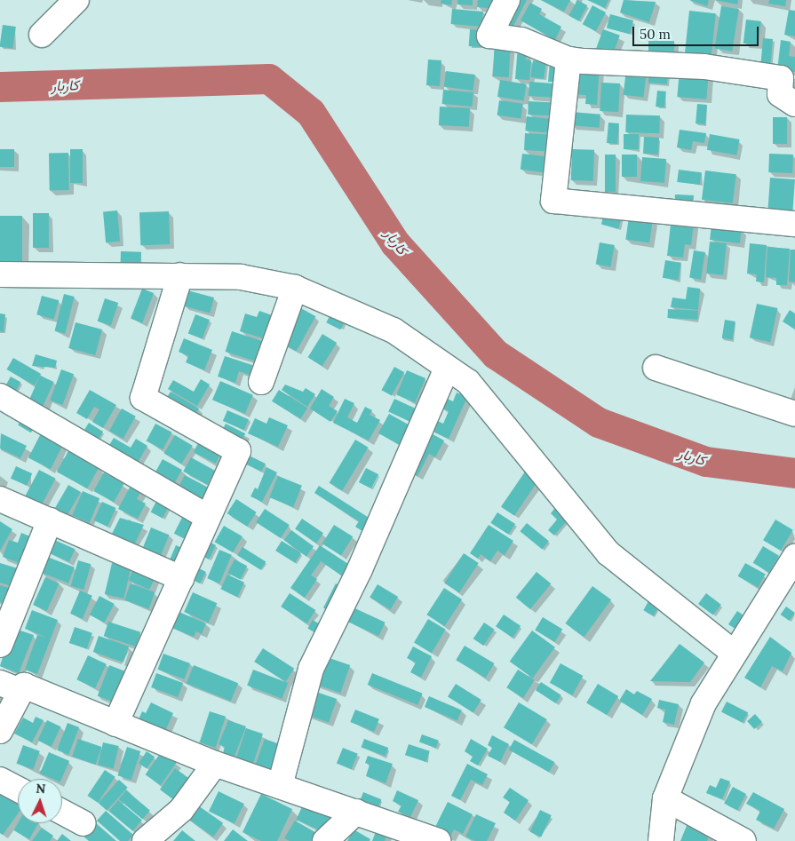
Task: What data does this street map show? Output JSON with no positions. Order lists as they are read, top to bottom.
{
  "water": ["کاربار"],
  "scale_bar": "50 m",
  "north": "top"
}
